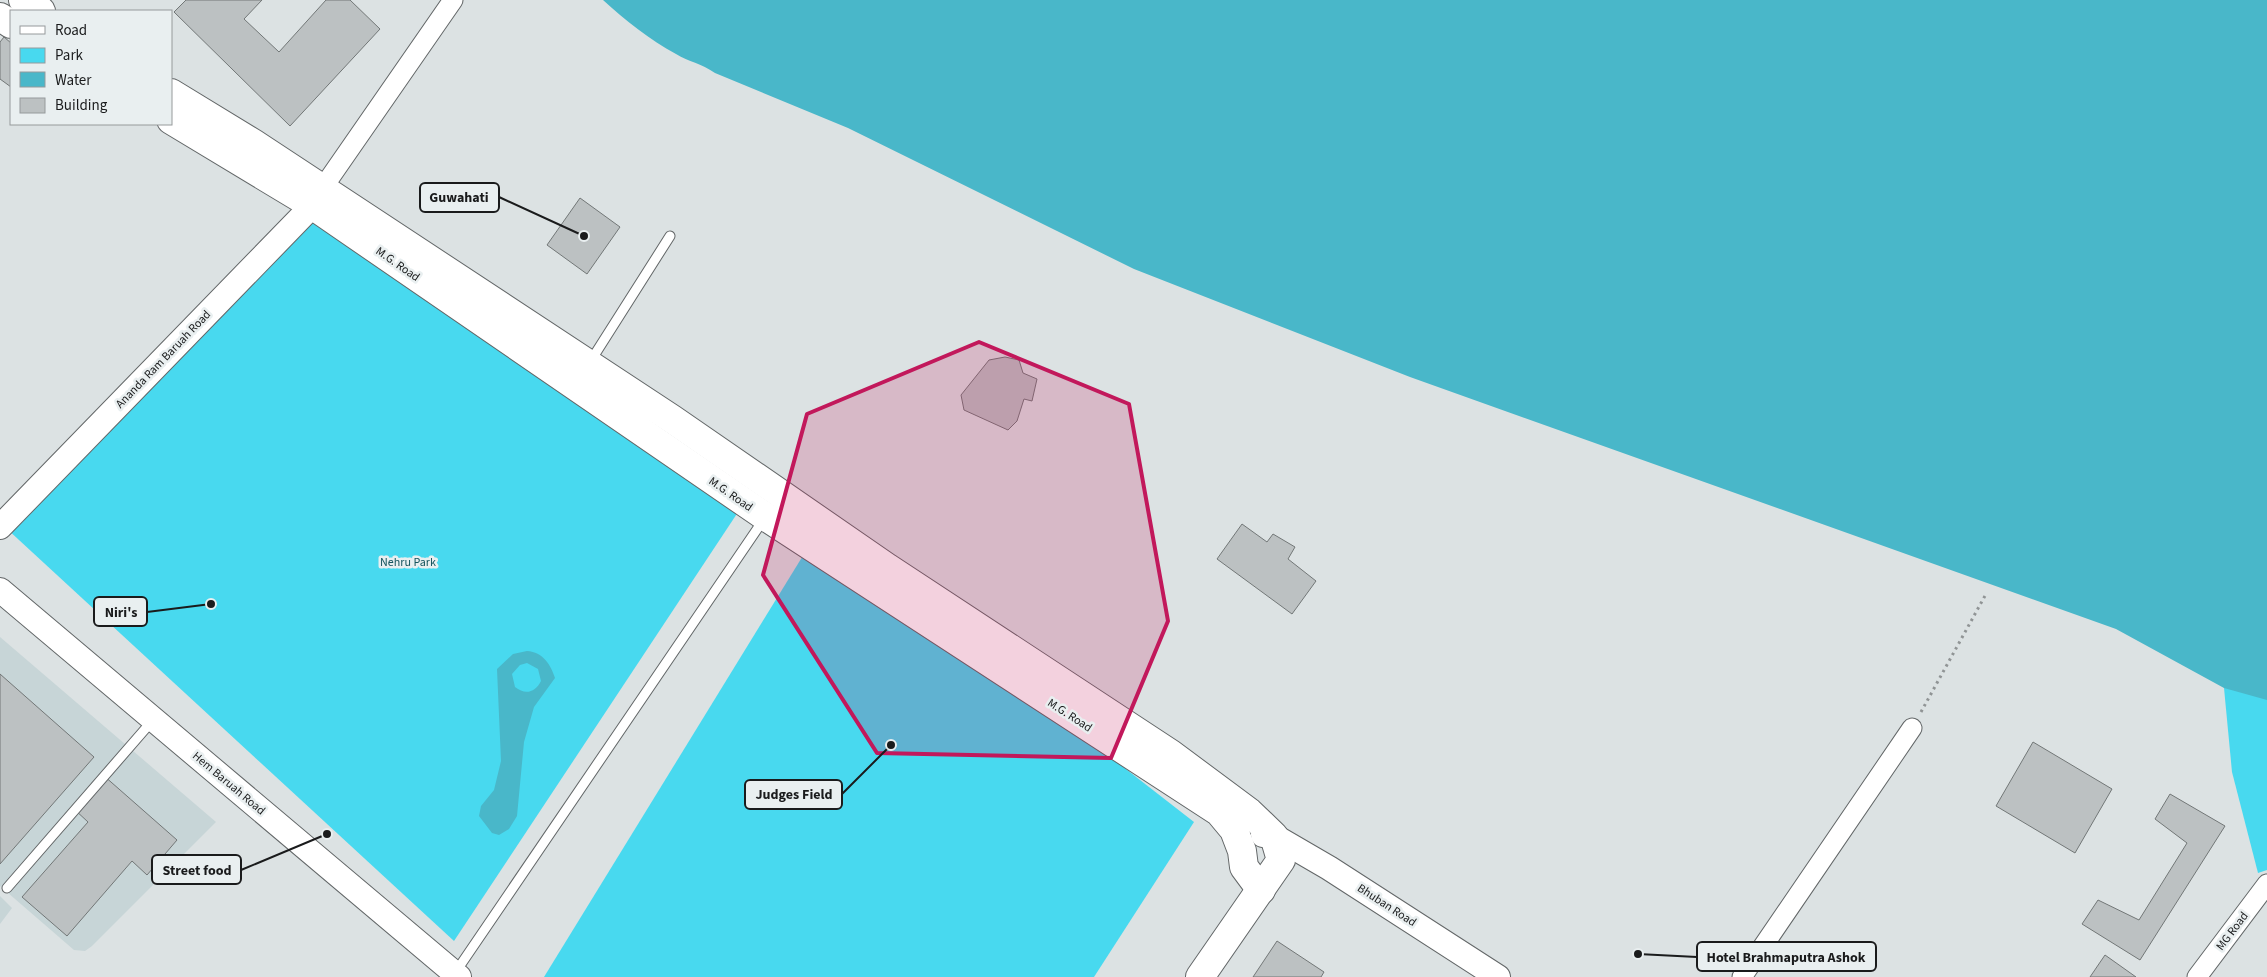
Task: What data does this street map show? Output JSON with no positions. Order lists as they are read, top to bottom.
{
  "streets": {
    "main road": ["M.G. Road"],
    "street": [
      "Ananda Ram Baruah Road",
      "Hem Baruah Road",
      "Bhuban Road",
      "MG Road"
    ]
  },
  "crossings": [
    ["M.G. Road", "Ananda Ram Baruah Road"]
  ],
  "parks": ["Nehru Park"],
  "places": [
    "Guwahati",
    "Niri's",
    "Judges Field",
    "Street food",
    "Hotel Brahmaputra Ashok"
  ],
  "legend": [
    "Road",
    "Park",
    "Water",
    "Building"
  ]
}
